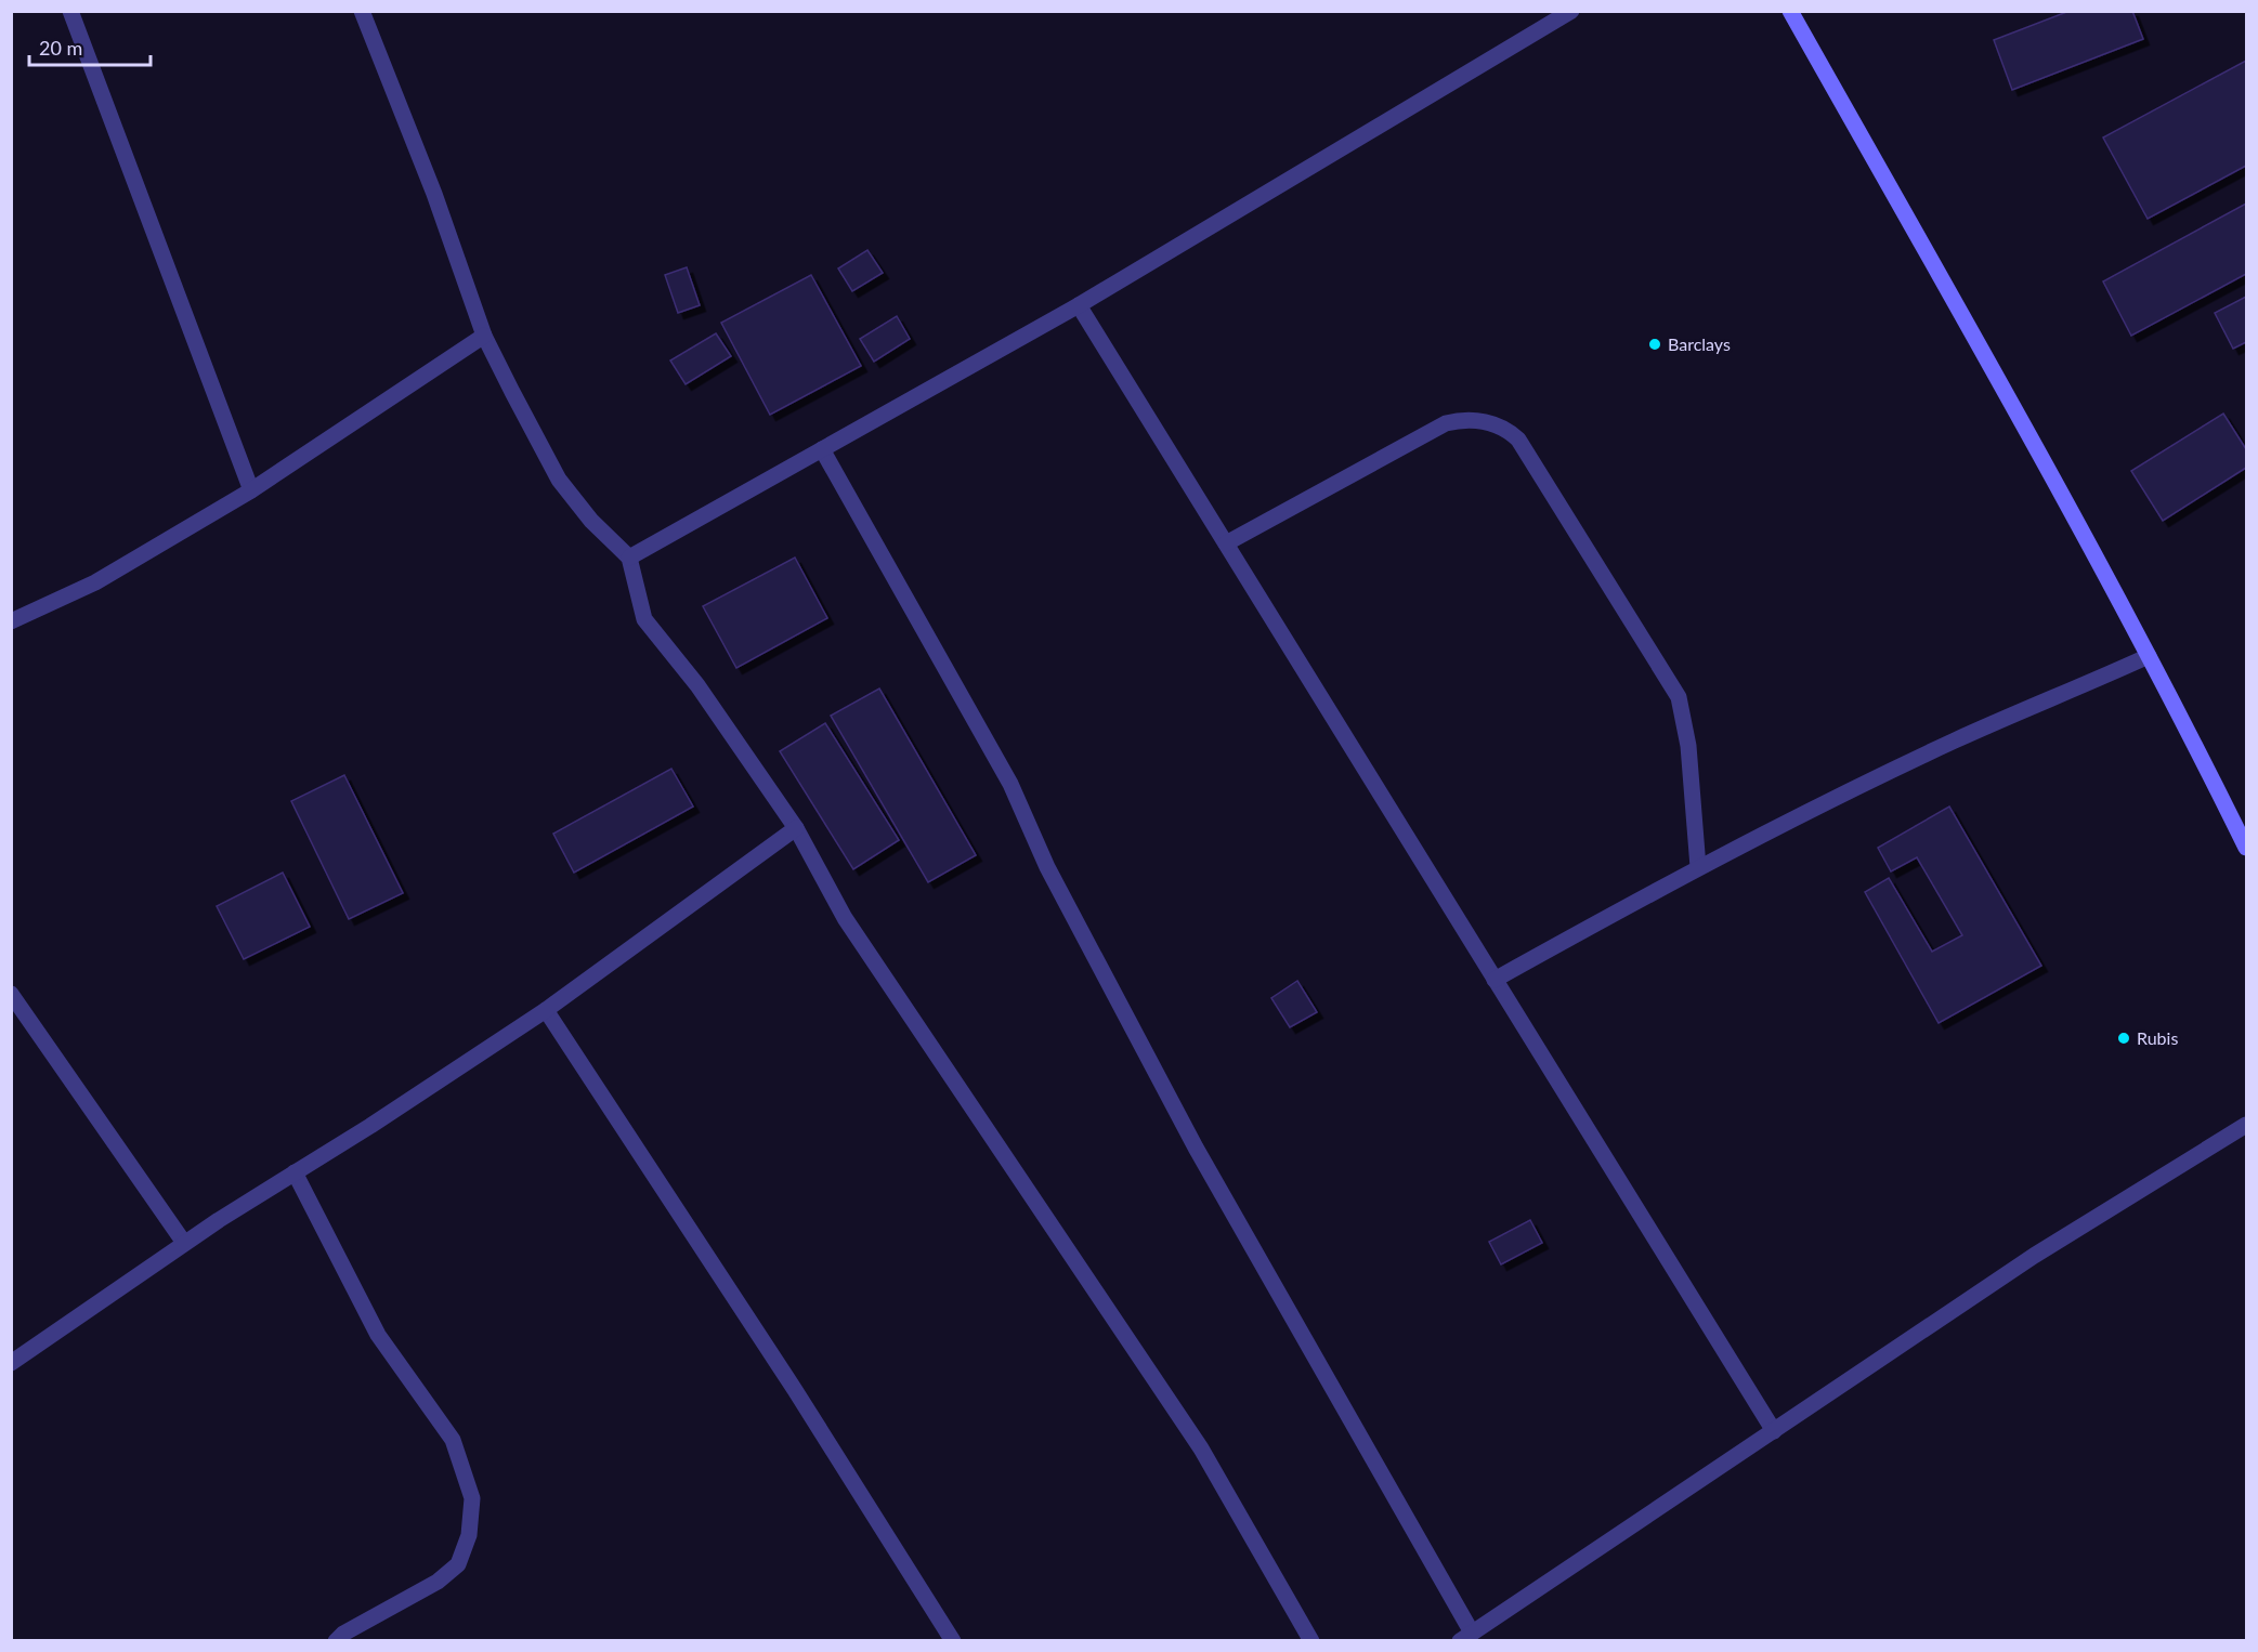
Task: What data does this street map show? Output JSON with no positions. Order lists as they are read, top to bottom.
{
  "places": ["Barclays", "Rubis"],
  "scale_bar": "20 m"
}
